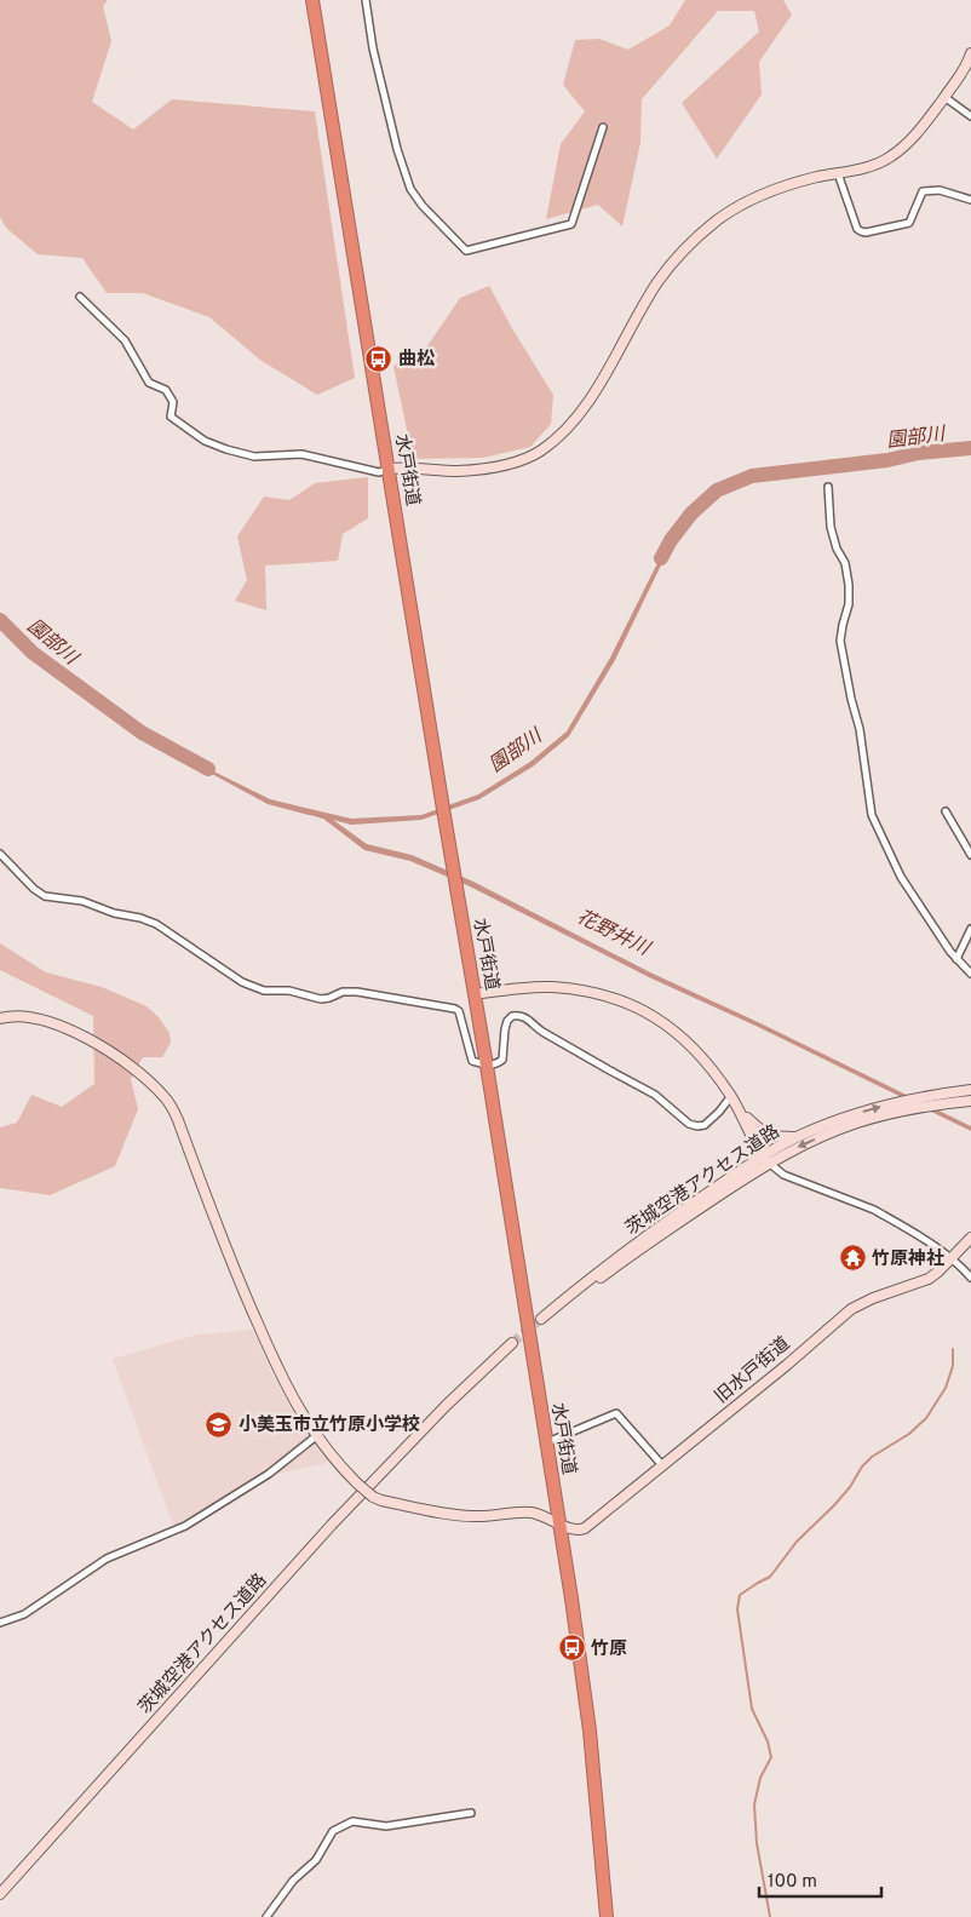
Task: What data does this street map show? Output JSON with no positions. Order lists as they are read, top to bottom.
{
  "streets": {
    "highway": ["水戸街道"],
    "street": ["茨城空港アクセス道路", "旧水戸街道"]
  },
  "crossings": [
    ["水戸街道", "旧水戸街道"]
  ],
  "water": ["園部川", "花野井川"],
  "places": {
    "bus stop": ["曲松", "竹原"],
    "temple": ["竹原神社"],
    "school or university": ["小美玉市立竹原小学校"]
  },
  "scale_bar": "100 m"
}
